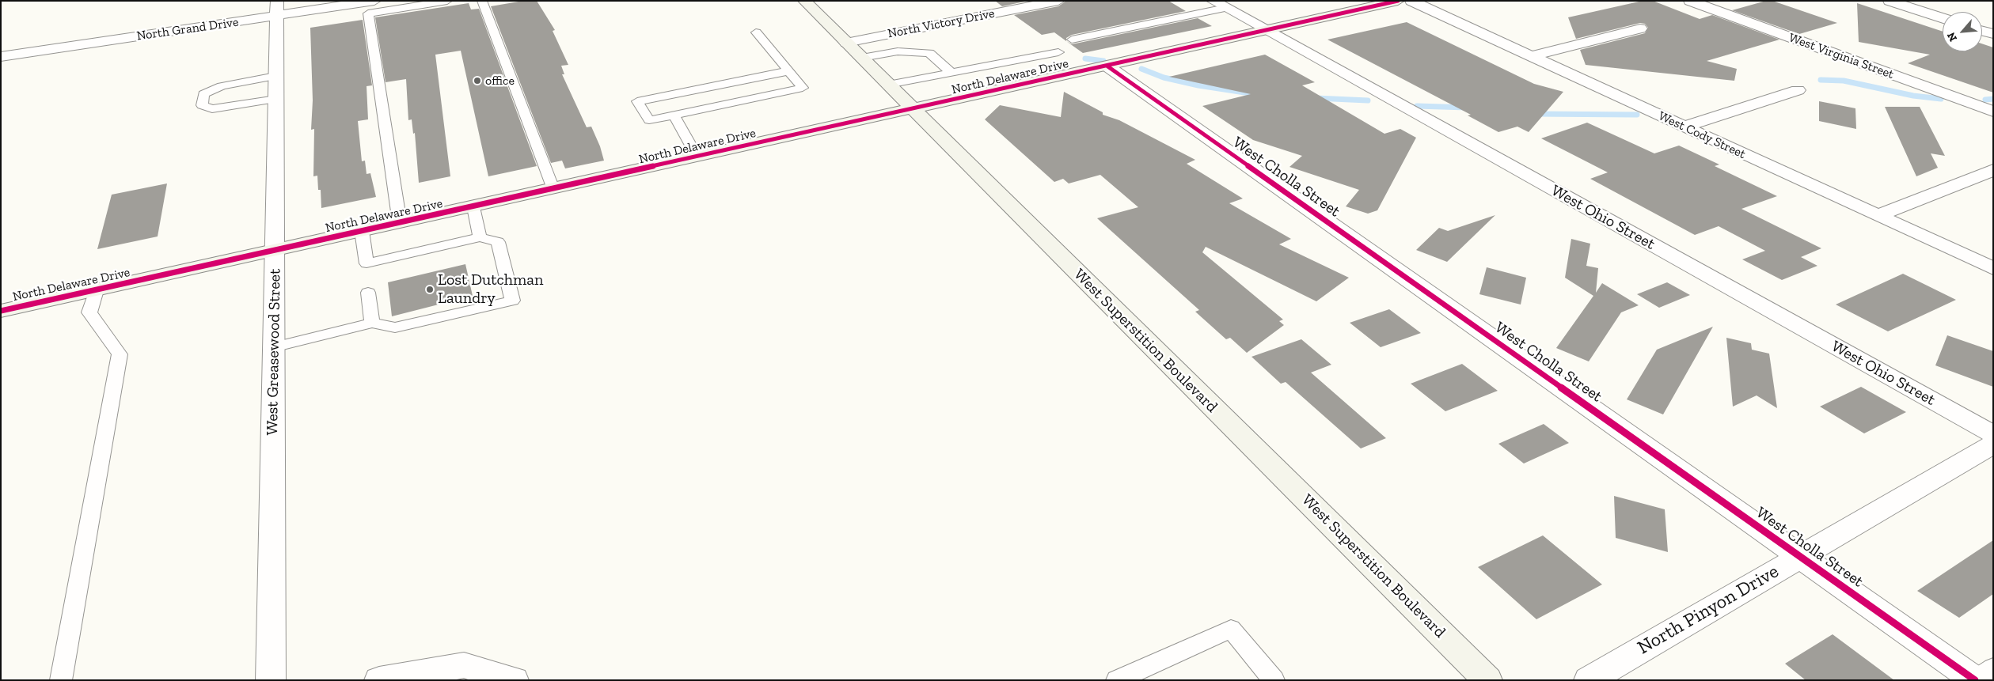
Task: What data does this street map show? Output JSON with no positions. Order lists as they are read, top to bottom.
{
  "streets": {
    "street": [
      "North Victory Drive",
      "North Grand Drive",
      "West Virginia Street",
      "North Delaware Drive",
      "West Cody Street",
      "West Cholla Street",
      "West Ohio Street",
      "West Superstition Boulevard",
      "West Greasewood Street",
      "North Pinyon Drive"
    ]
  },
  "crossings": [
    ["North Victory Drive", "West Superstition Boulevard"],
    ["North Grand Drive", "West Greasewood Street"],
    ["North Delaware Drive", "West Cholla Street"],
    ["North Delaware Drive", "West Ohio Street"],
    ["North Delaware Drive", "West Superstition Boulevard"],
    ["North Delaware Drive", "West Greasewood Street"],
    ["West Cholla Street", "North Pinyon Drive"]
  ],
  "places": ["office", "Lost Dutchman Laundry"],
  "north": "bottom left"
}
